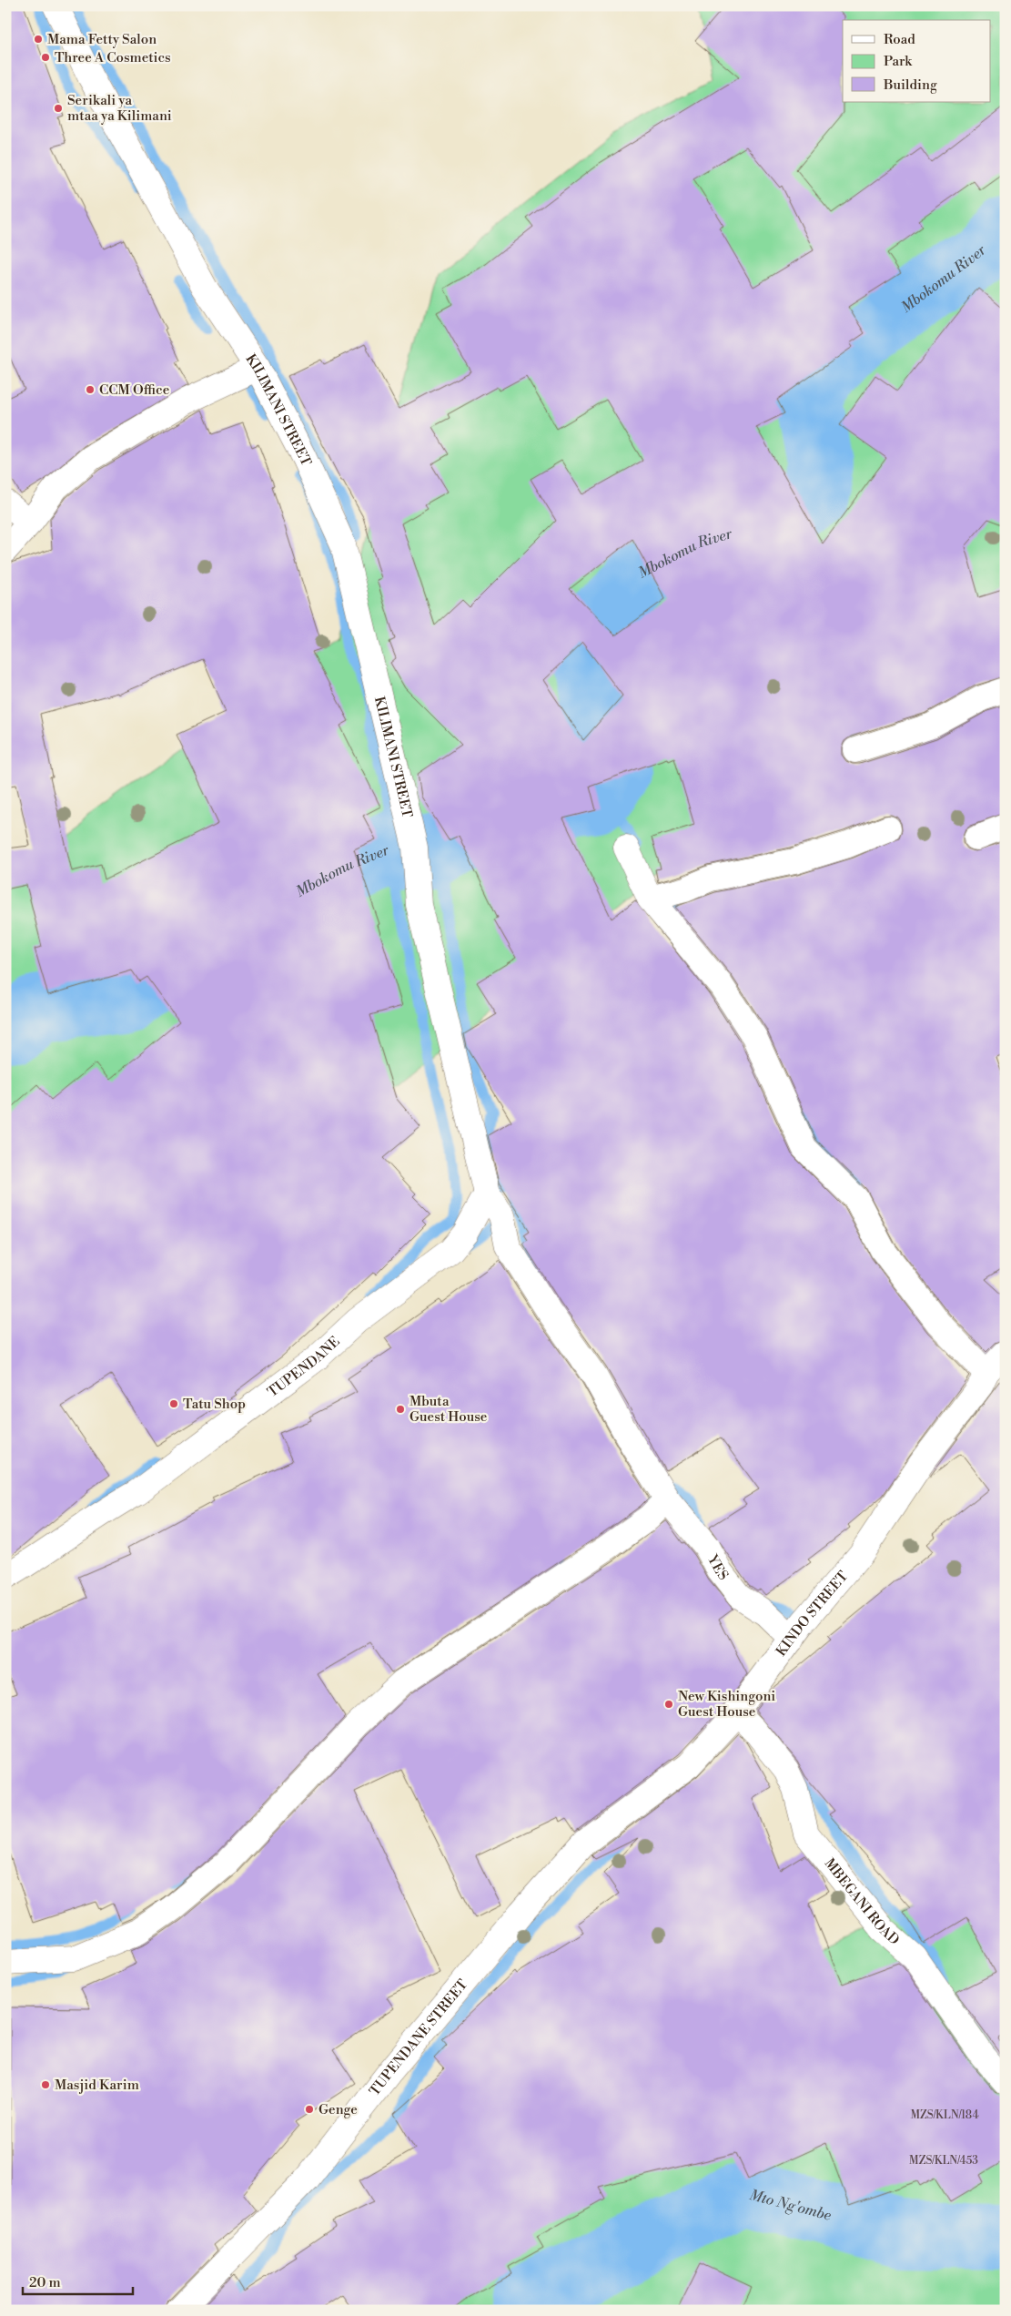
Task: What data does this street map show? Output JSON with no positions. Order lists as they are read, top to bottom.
{
  "streets": {
    "street": [
      "KILIMANI STREET",
      "TUPENDANE",
      "YES",
      "KINDO STREET",
      "MBEGANI ROAD",
      "TUPENDANE STREET"
    ]
  },
  "crossings": [
    ["KILIMANI STREET", "TUPENDANE"],
    ["KILIMANI STREET", "YES"],
    ["TUPENDANE", "YES"],
    ["YES", "KINDO STREET"],
    ["KINDO STREET", "MBEGANI ROAD"],
    ["KINDO STREET", "TUPENDANE STREET"]
  ],
  "water": ["Mbokomu River", "Mto Ng'ombe"],
  "places": [
    "Mama Fetty Salon",
    "Three A Cosmetics",
    "Serikali ya mtaa ya Kilimani",
    "CCM Office",
    "Tatu Shop",
    "Mbuta Guest House",
    "New Kishingoni Guest House",
    "Masjid Karim",
    "Genge"
  ],
  "house_numbers": ["MZS/KLN/184", "MZS/KLN/453"],
  "legend": ["Road", "Park", "Building"],
  "scale_bar": "20 m"
}
